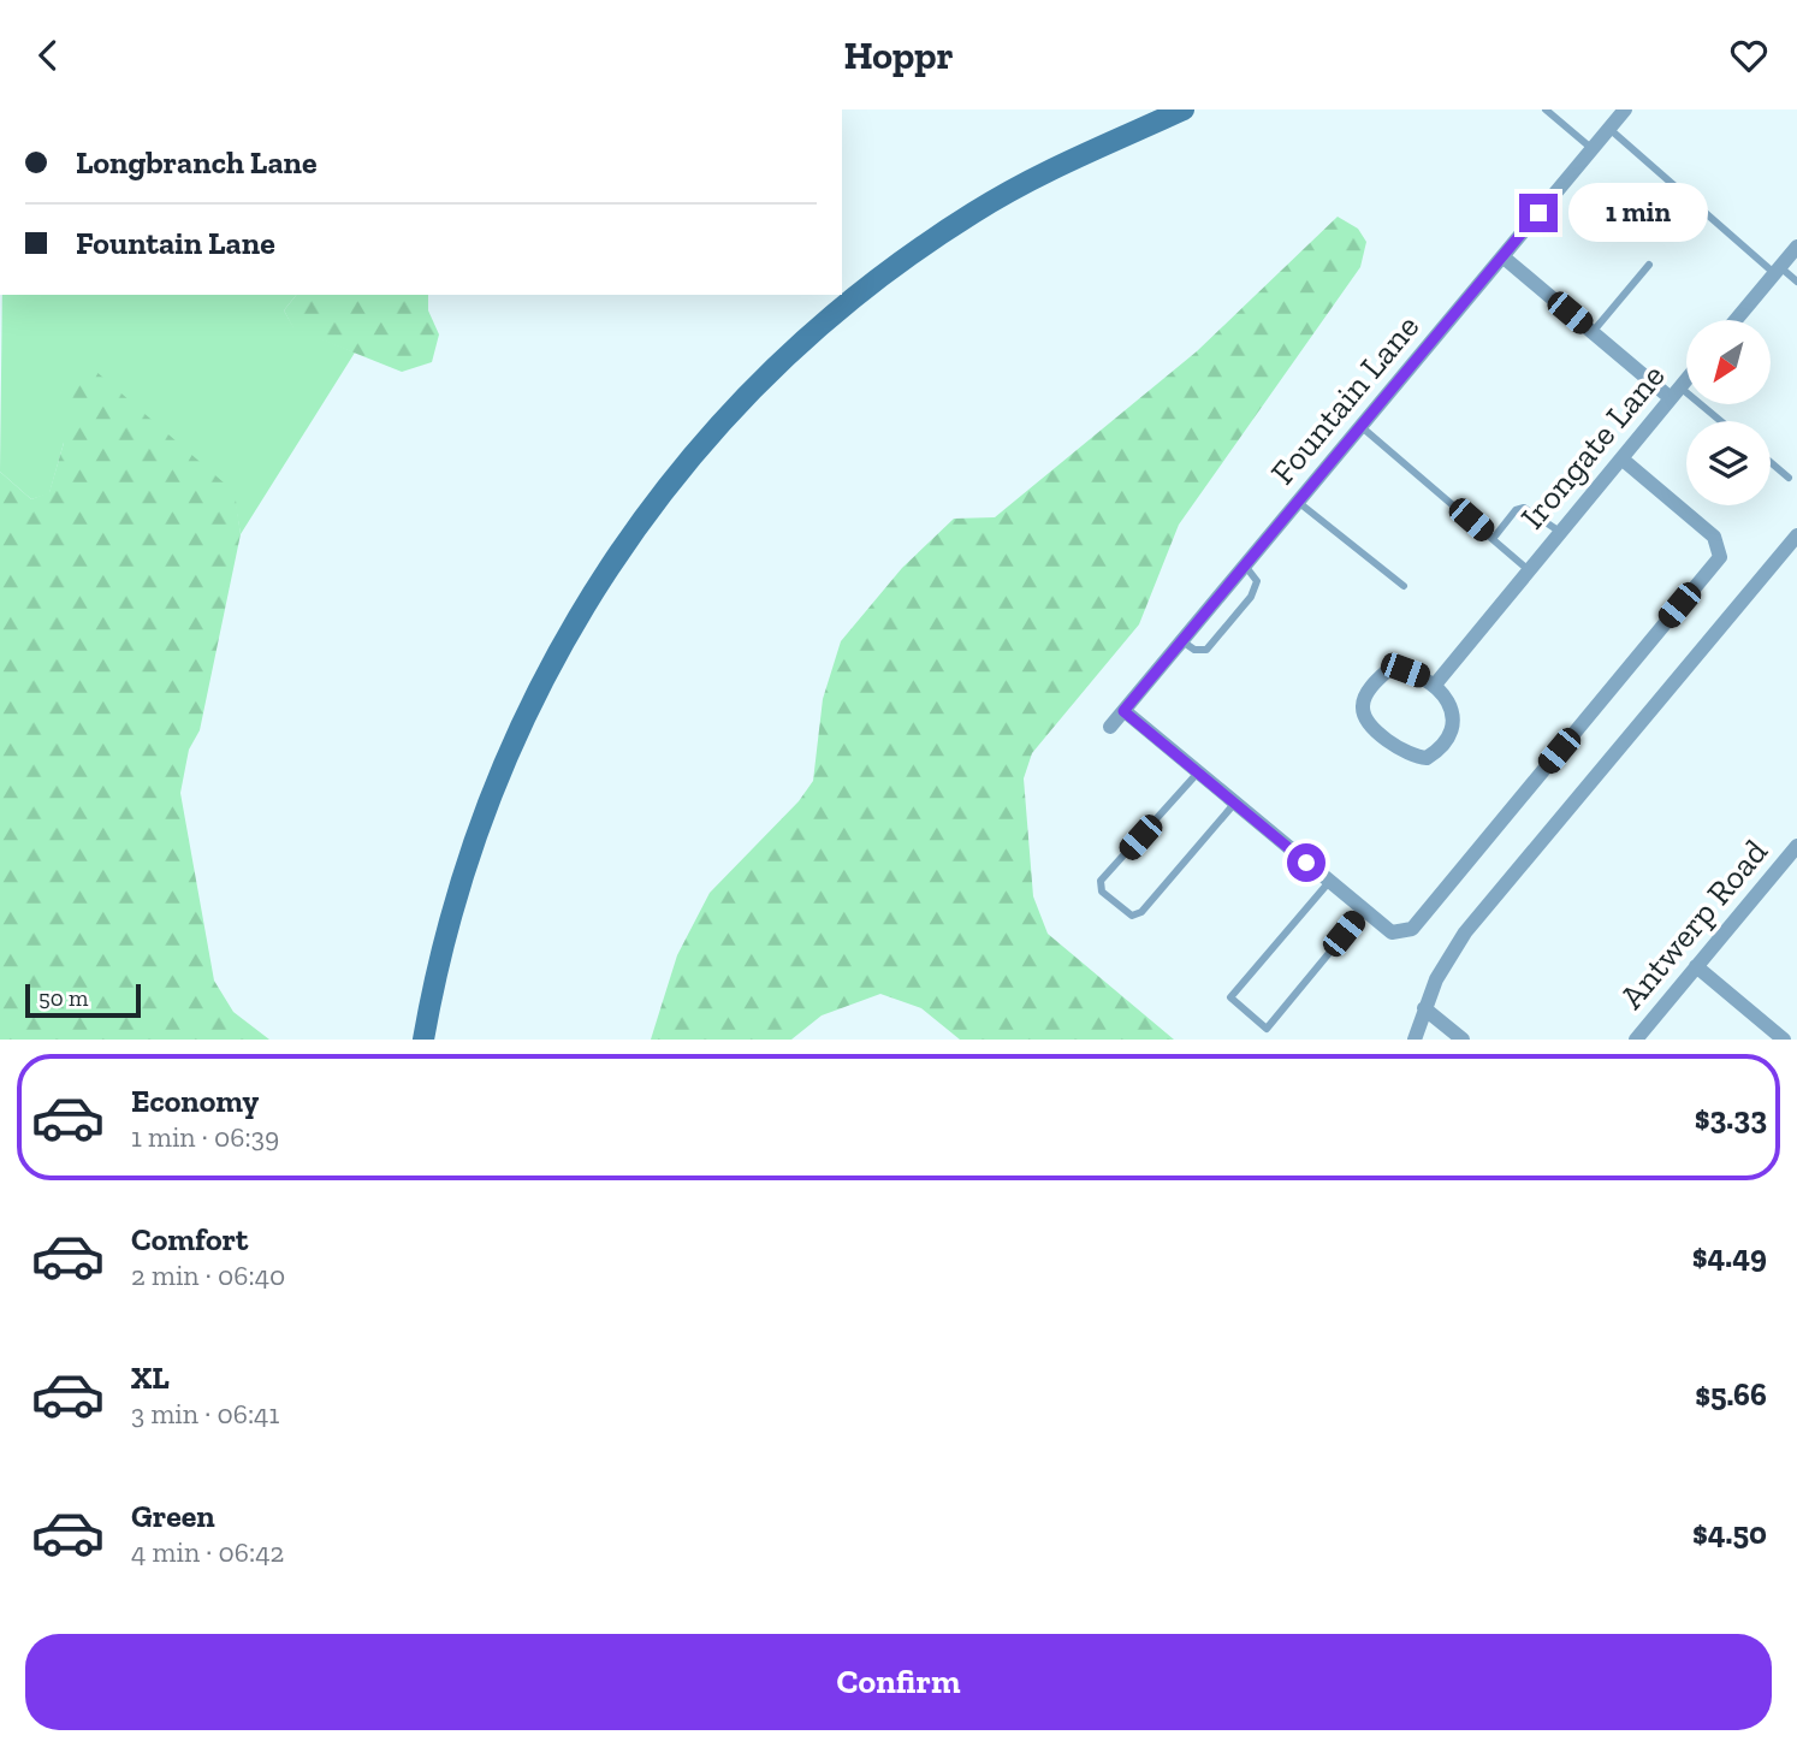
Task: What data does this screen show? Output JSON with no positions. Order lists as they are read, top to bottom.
{
  "streets": {
    "street": ["Fountain Lane", "Irongate Lane", "Antwerp Road"]
  },
  "scale_bar": "50 m",
  "north": "bottom left",
  "page": {
    "header": "Hoppr",
    "banner": ["Longbranch Lane", "Fountain Lane"],
    "bubble": "1 min",
    "scale": "50 m",
    "list": [
      {
        "name": "Economy",
        "note": "1 min · 06:39",
        "value": "$3.33"
      },
      {
        "name": "Comfort",
        "note": "2 min · 06:40",
        "value": "$4.49"
      },
      {
        "name": "XL",
        "note": "3 min · 06:41",
        "value": "$5.66"
      },
      {
        "name": "Green",
        "note": "4 min · 06:42",
        "value": "$4.50"
      }
    ],
    "buttons": "Confirm"
  }
}
